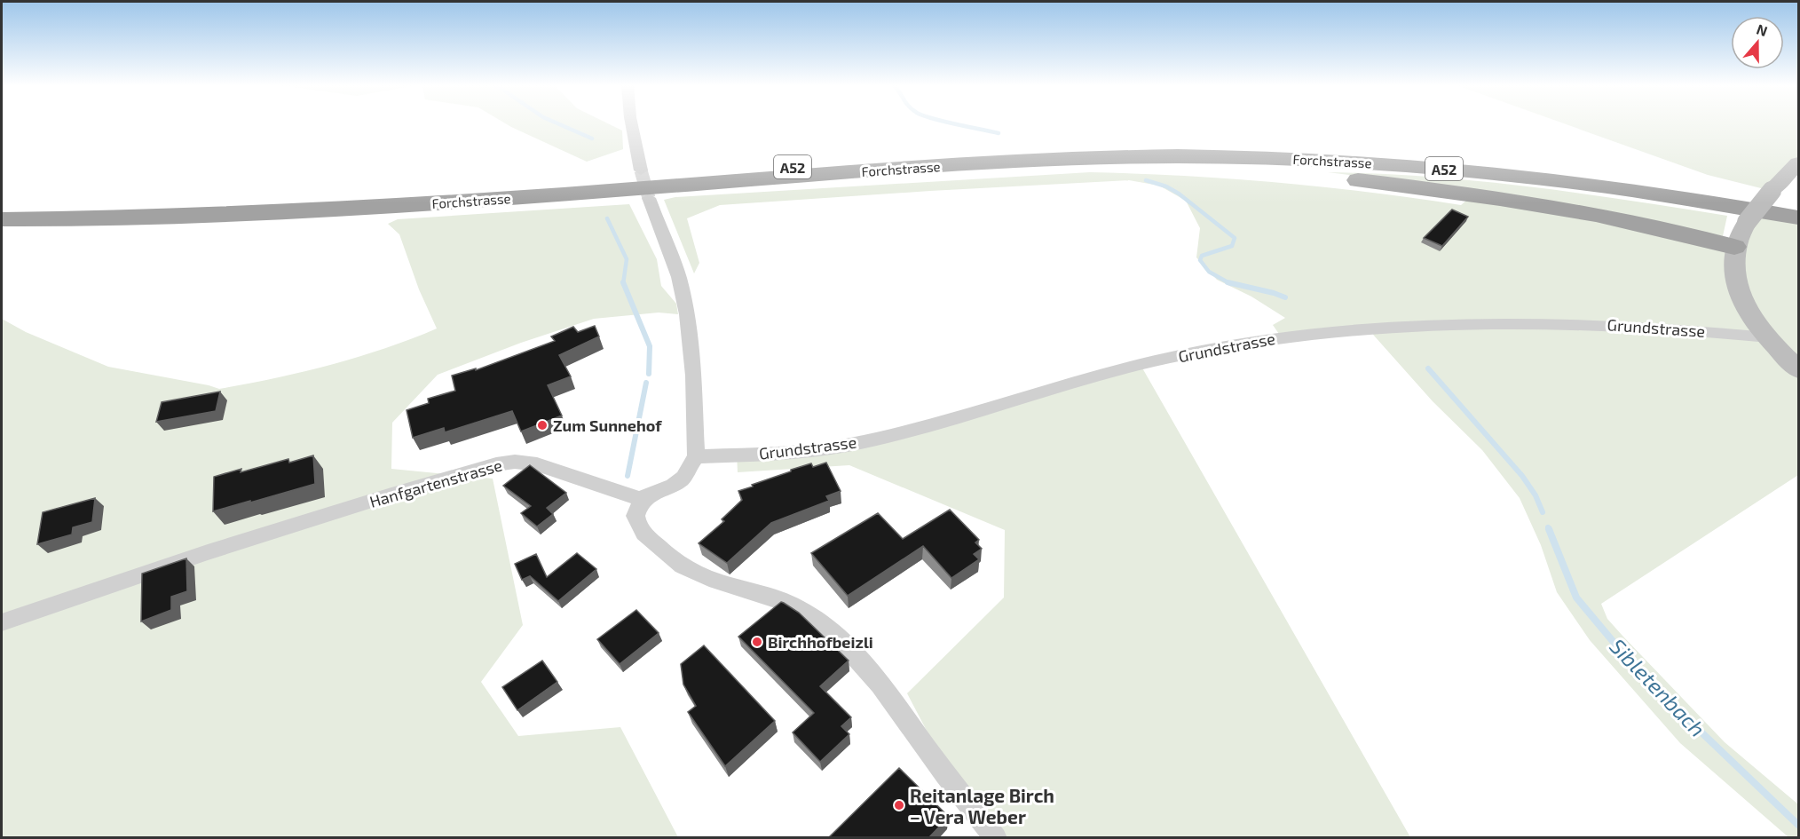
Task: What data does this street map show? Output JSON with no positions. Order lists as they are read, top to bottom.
{
  "streets": {
    "highway": ["Forchstrasse", "A52"],
    "street": ["Grundstrasse", "Hanfgartenstrasse"]
  },
  "water": ["Sibletenbach"],
  "places": ["Zum Sunnehof", "Birchhofbeizli", "Reitanlage Birch – Vera Weber"],
  "north": "top"
}
